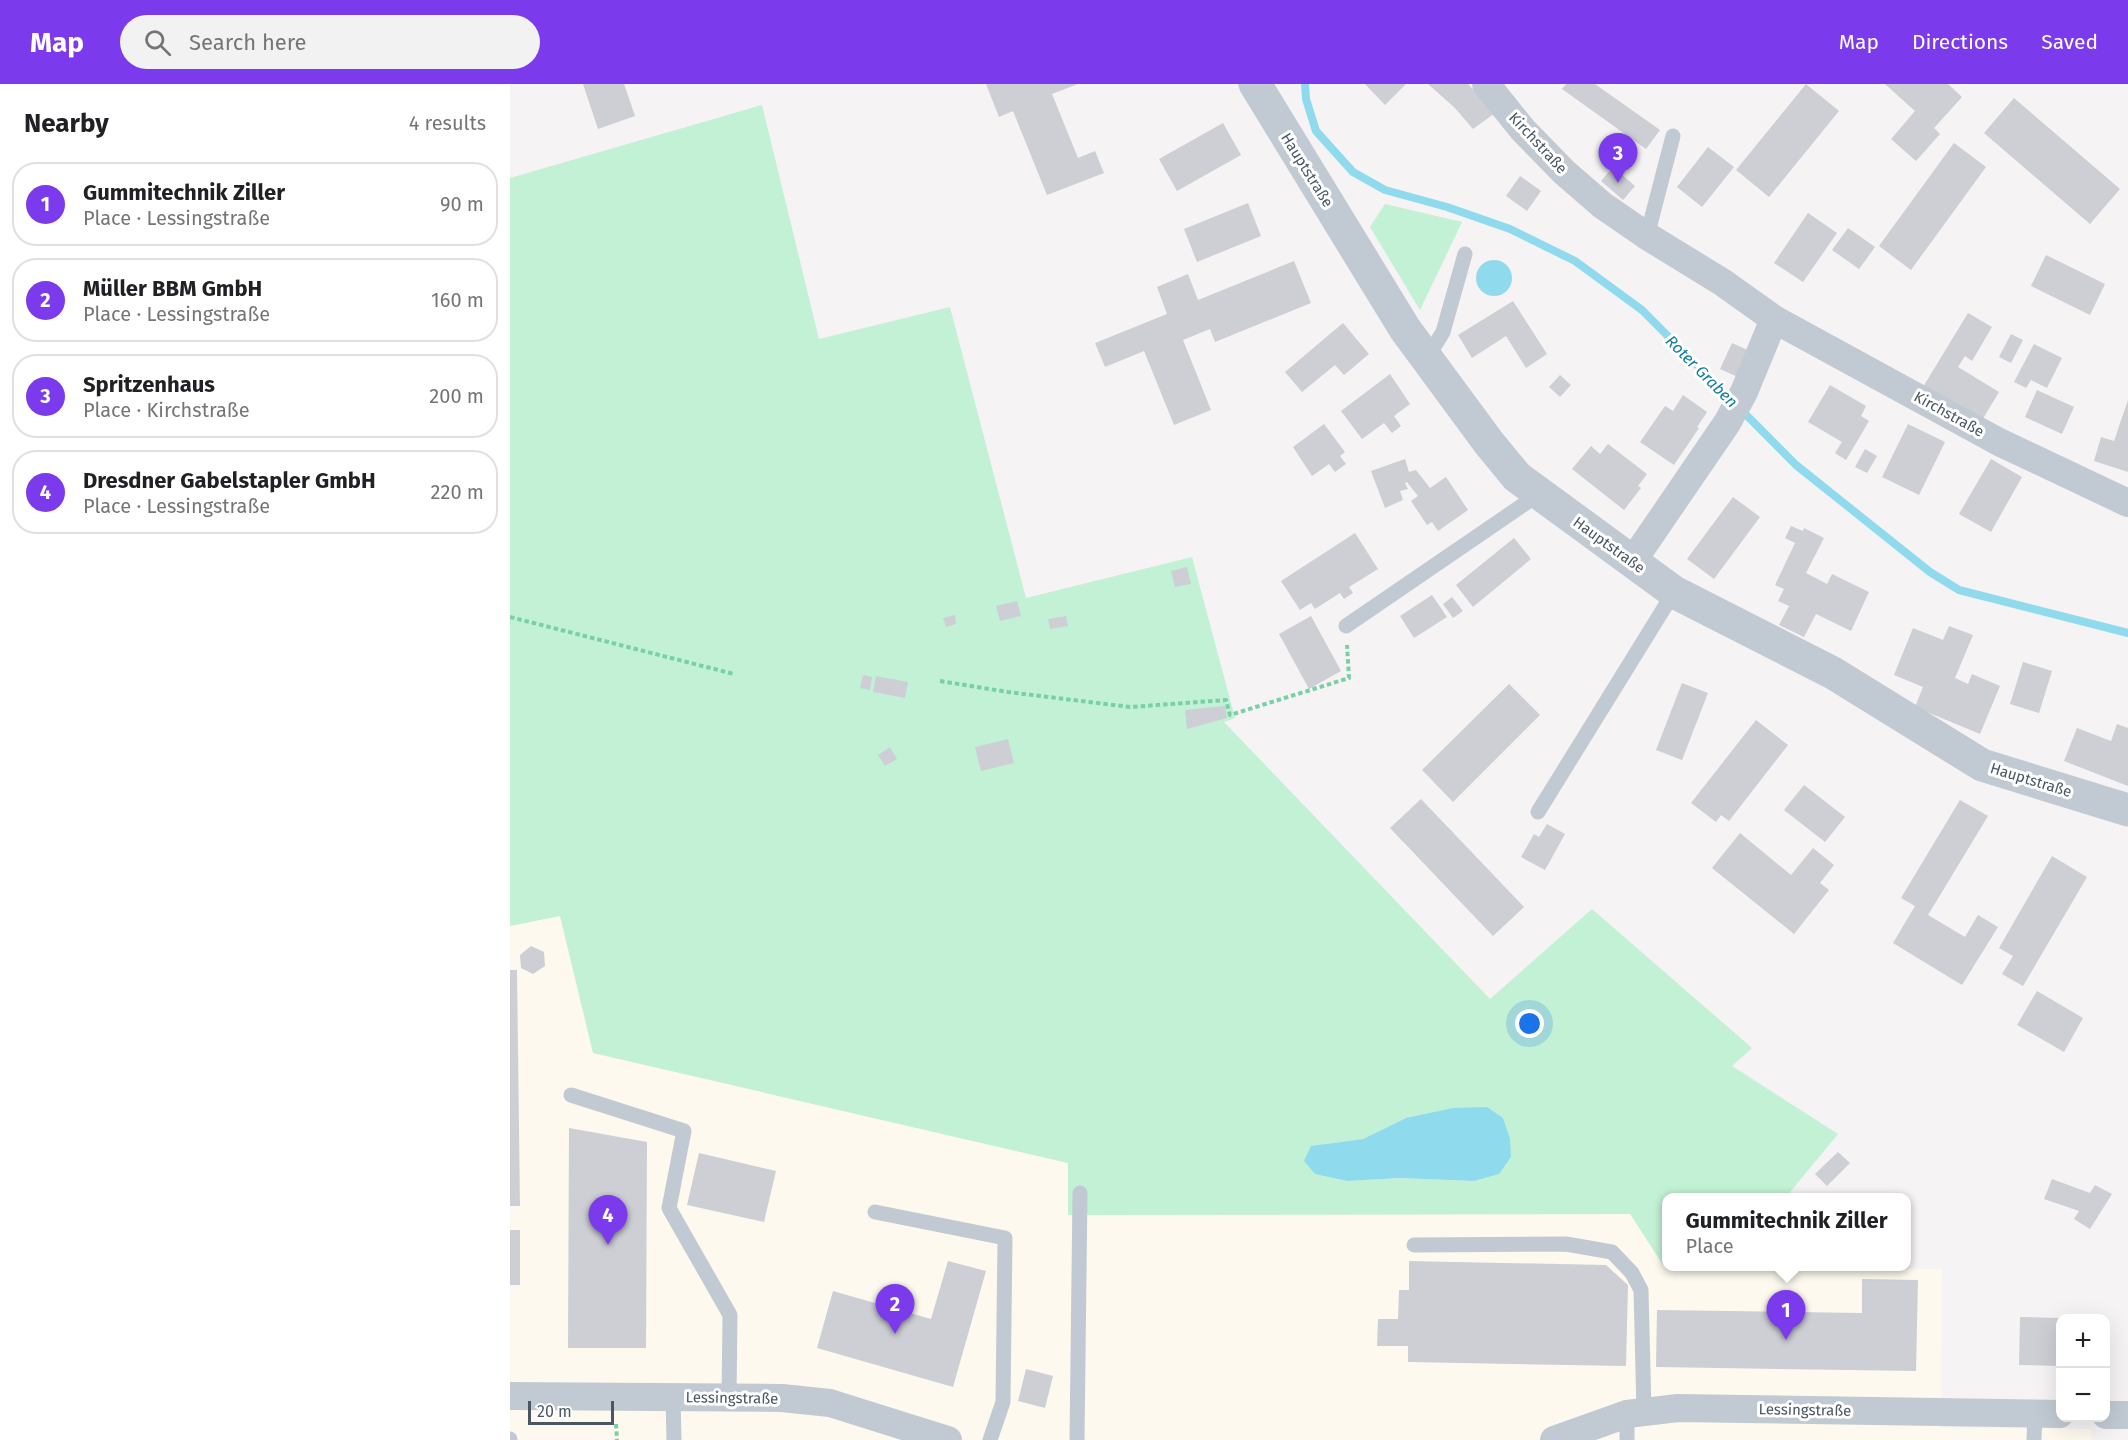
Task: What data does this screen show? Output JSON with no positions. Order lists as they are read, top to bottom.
{
  "streets": {
    "street": ["Kirchstraße", "Hauptstraße", "Lessingstraße"]
  },
  "water": ["Roter Graben"],
  "scale_bar": "20 m",
  "page": {
    "header": "Map",
    "search": "Search here",
    "nav": ["Map", "Directions", "Saved"],
    "heading": ["Nearby", "4 results"],
    "pins": [
      "3",
      "4",
      "2",
      "1"
    ],
    "list": [
      {
        "mark": "1",
        "name": "Gummitechnik Ziller",
        "note": "Place · Lessingstraße",
        "value": "90 m"
      },
      {
        "mark": "2",
        "name": "Müller BBM GmbH",
        "note": "Place · Lessingstraße",
        "value": "160 m"
      },
      {
        "mark": "3",
        "name": "Spritzenhaus",
        "note": "Place · Kirchstraße",
        "value": "200 m"
      },
      {
        "mark": "4",
        "name": "Dresdner Gabelstapler GmbH",
        "note": "Place · Lessingstraße",
        "value": "220 m"
      }
    ],
    "popup": ["Gummitechnik Ziller", "Place"],
    "map_buttons": ["+", "−"],
    "scale": "20 m"
  }
}
